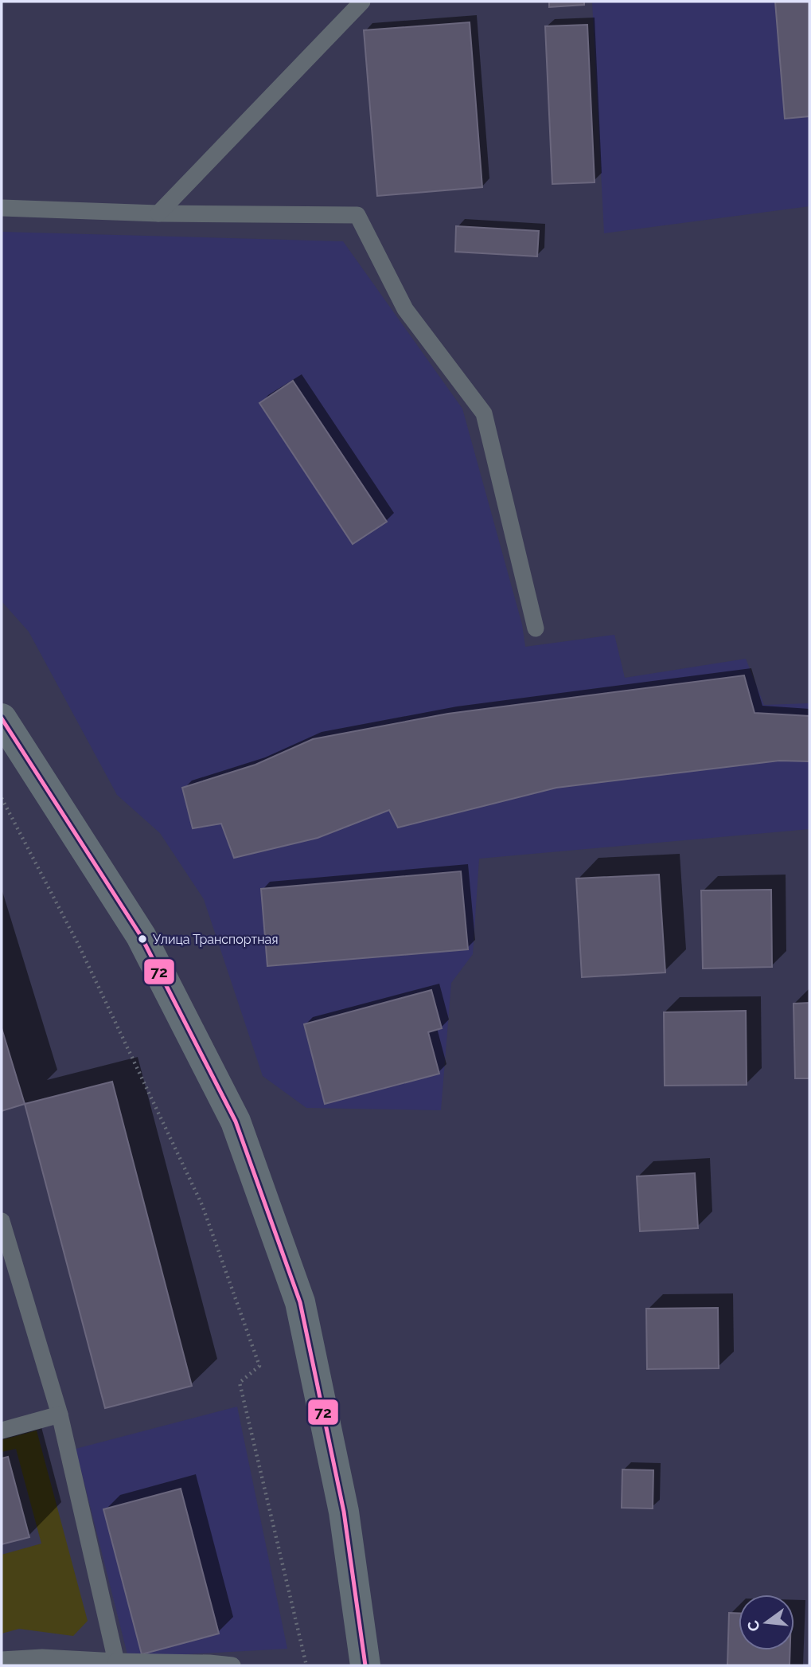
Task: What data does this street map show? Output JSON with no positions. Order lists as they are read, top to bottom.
{
  "places": ["Улица Транспортная"],
  "lines": ["transit line 72"],
  "north": "left"
}
